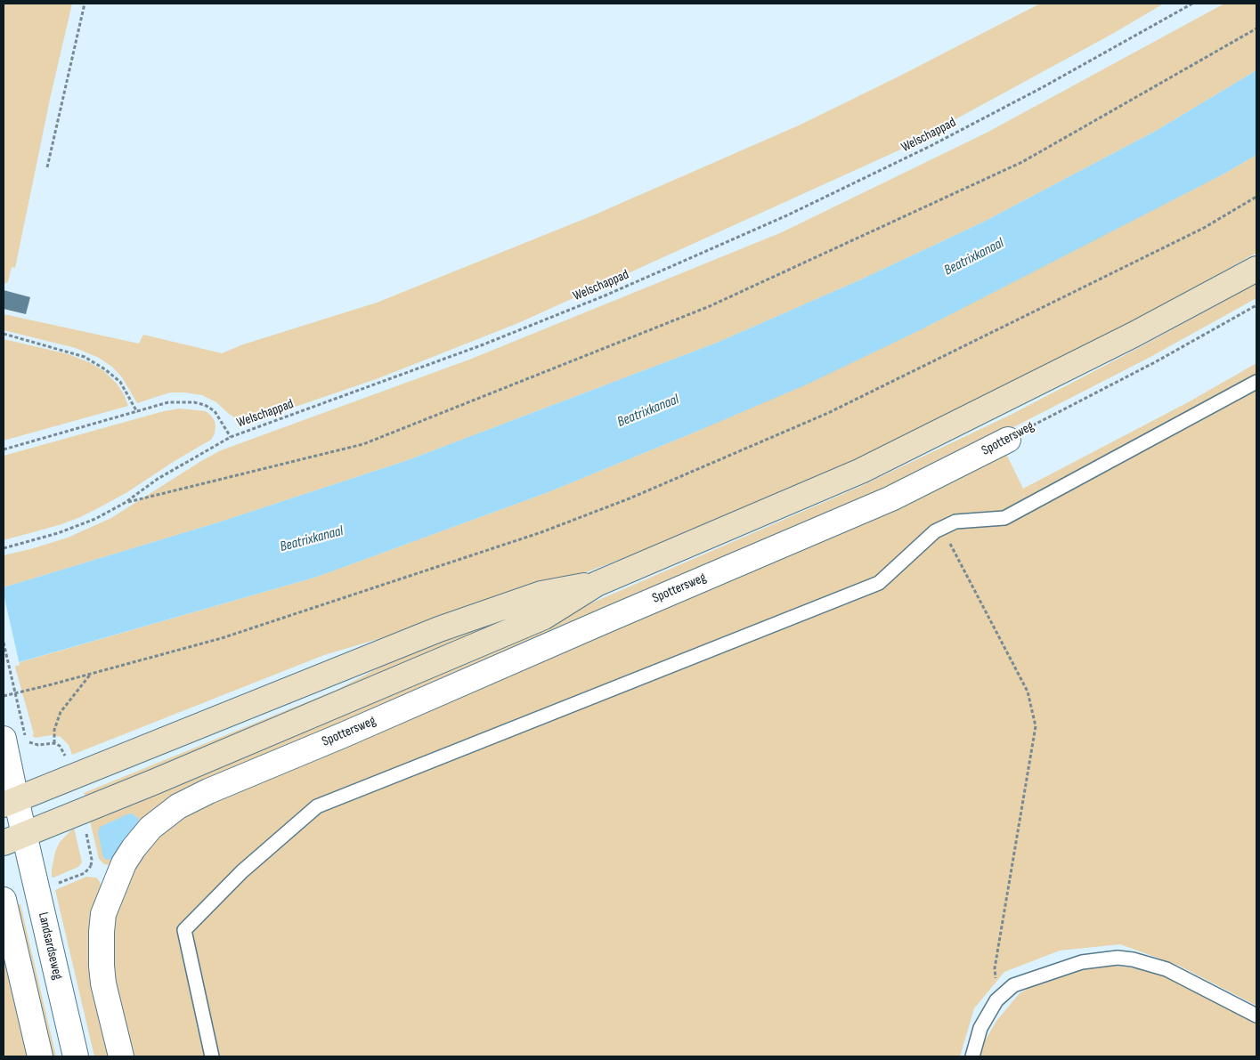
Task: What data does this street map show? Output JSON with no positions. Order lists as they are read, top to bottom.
{
  "streets": {
    "street": ["Spottersweg", "Landsardseweg"],
    "path": ["Welschappad"]
  },
  "water": ["Beatrixkanaal"]
}
